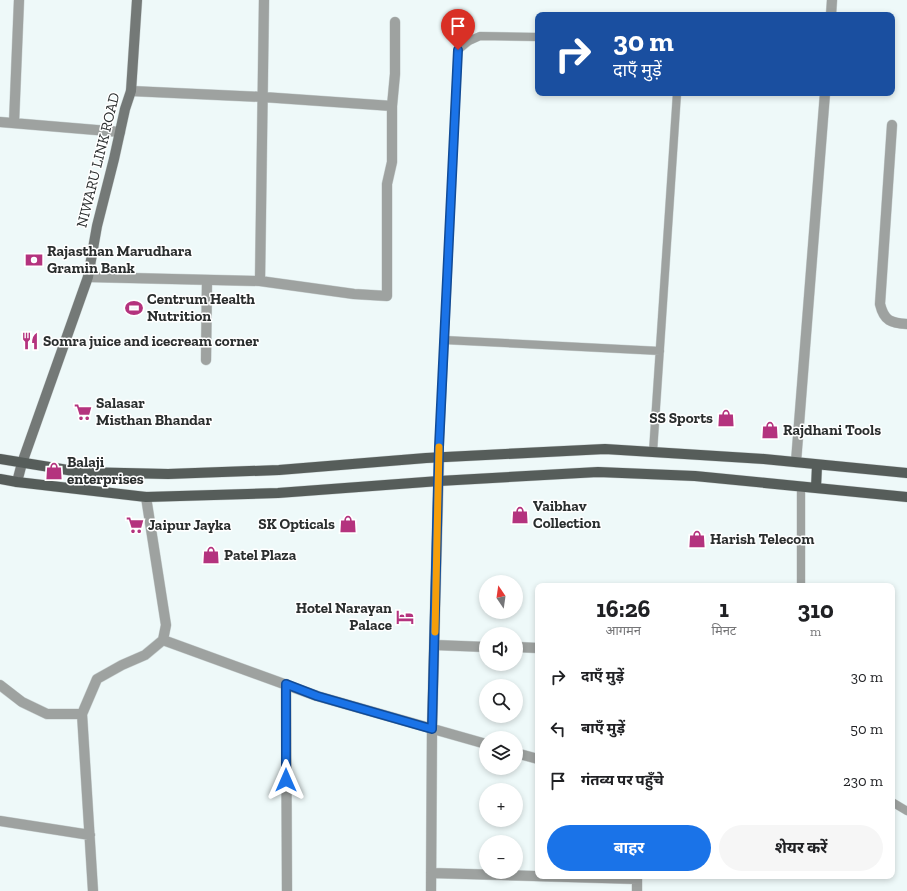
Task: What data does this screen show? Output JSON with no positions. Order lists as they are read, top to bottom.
{
  "streets": {
    "street": ["NIWARU LINK ROAD"]
  },
  "places": {
    "bank": ["Rajasthan Marudhara Gramin Bank"],
    "sports": ["Centrum Health Nutrition"],
    "restaurant": ["Somra juice and icecream corner"],
    "supermarket": ["Salasar Misthan Bhandar", "Jaipur Jayka"],
    "shop": [
      "SS Sports",
      "Rajdhani Tools",
      "Balaji enterprises",
      "Vaibhav Collection",
      "SK Opticals",
      "Harish Telecom",
      "Patel Plaza"
    ],
    "hotel": ["Hotel Narayan Palace"]
  },
  "north": "top",
  "page": {
    "turn": ["30 m", "दाएँ मुड़ें"],
    "map_buttons": ["+", "−"],
    "eta": [
      "16:26",
      "आगमन",
      "1",
      "मिनट",
      "310",
      "m"
    ],
    "list": [
      {
        "name": "दाएँ मुड़ें",
        "value": "30 m"
      },
      {
        "name": "बाएँ मुड़ें",
        "value": "50 m"
      },
      {
        "name": "गंतव्य पर पहुँचे",
        "value": "230 m"
      }
    ],
    "buttons": ["बाहर", "शेयर करें"]
  }
}
